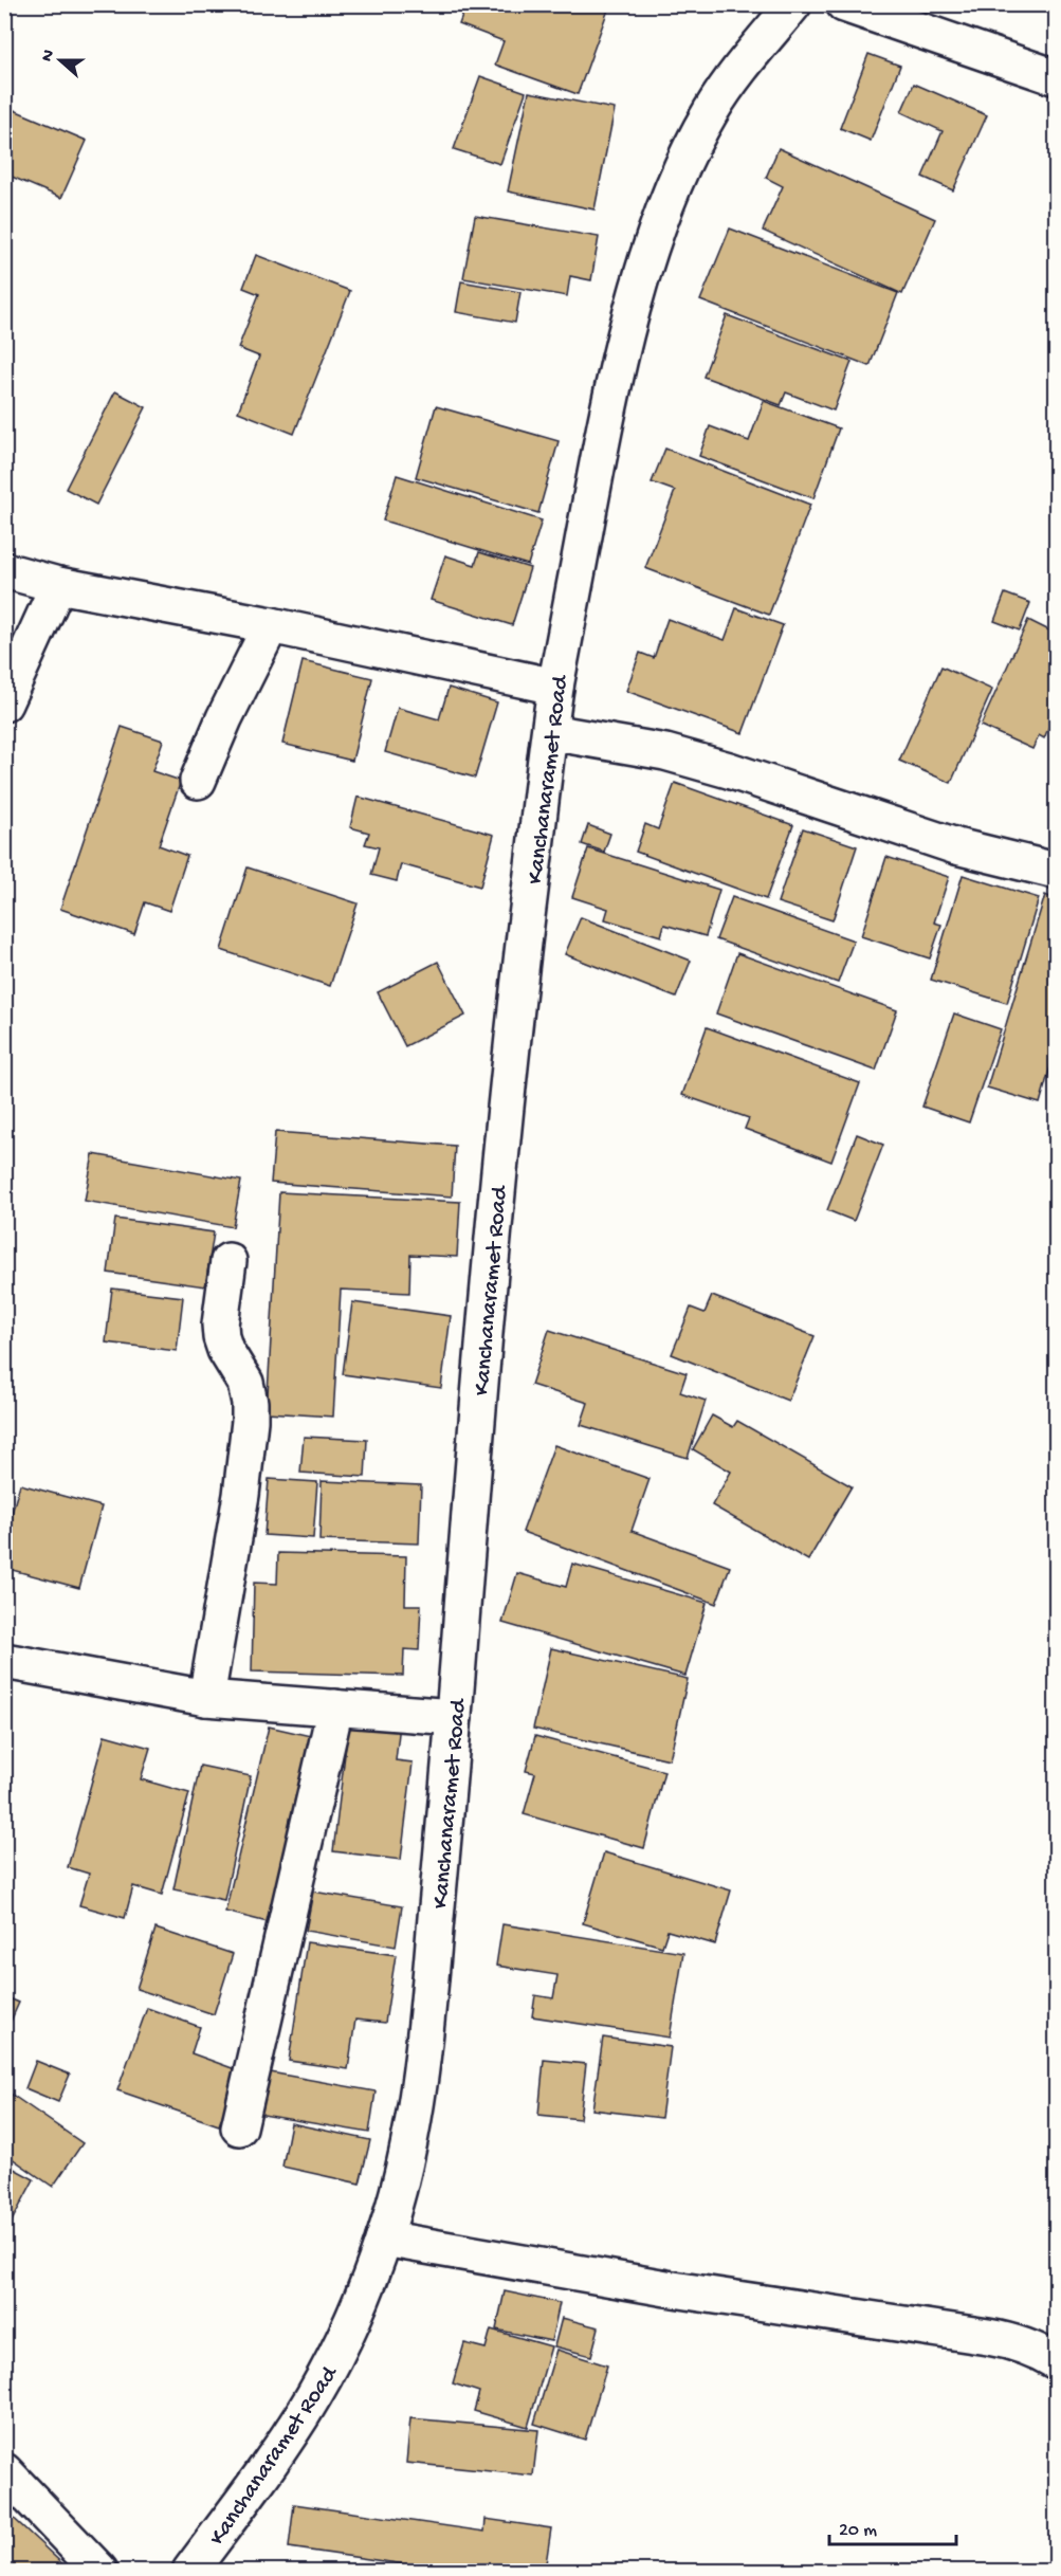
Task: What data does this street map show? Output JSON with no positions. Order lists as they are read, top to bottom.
{
  "streets": {
    "street": ["Kanchanaramet Road"]
  },
  "scale_bar": "20 m",
  "north": "left"
}
